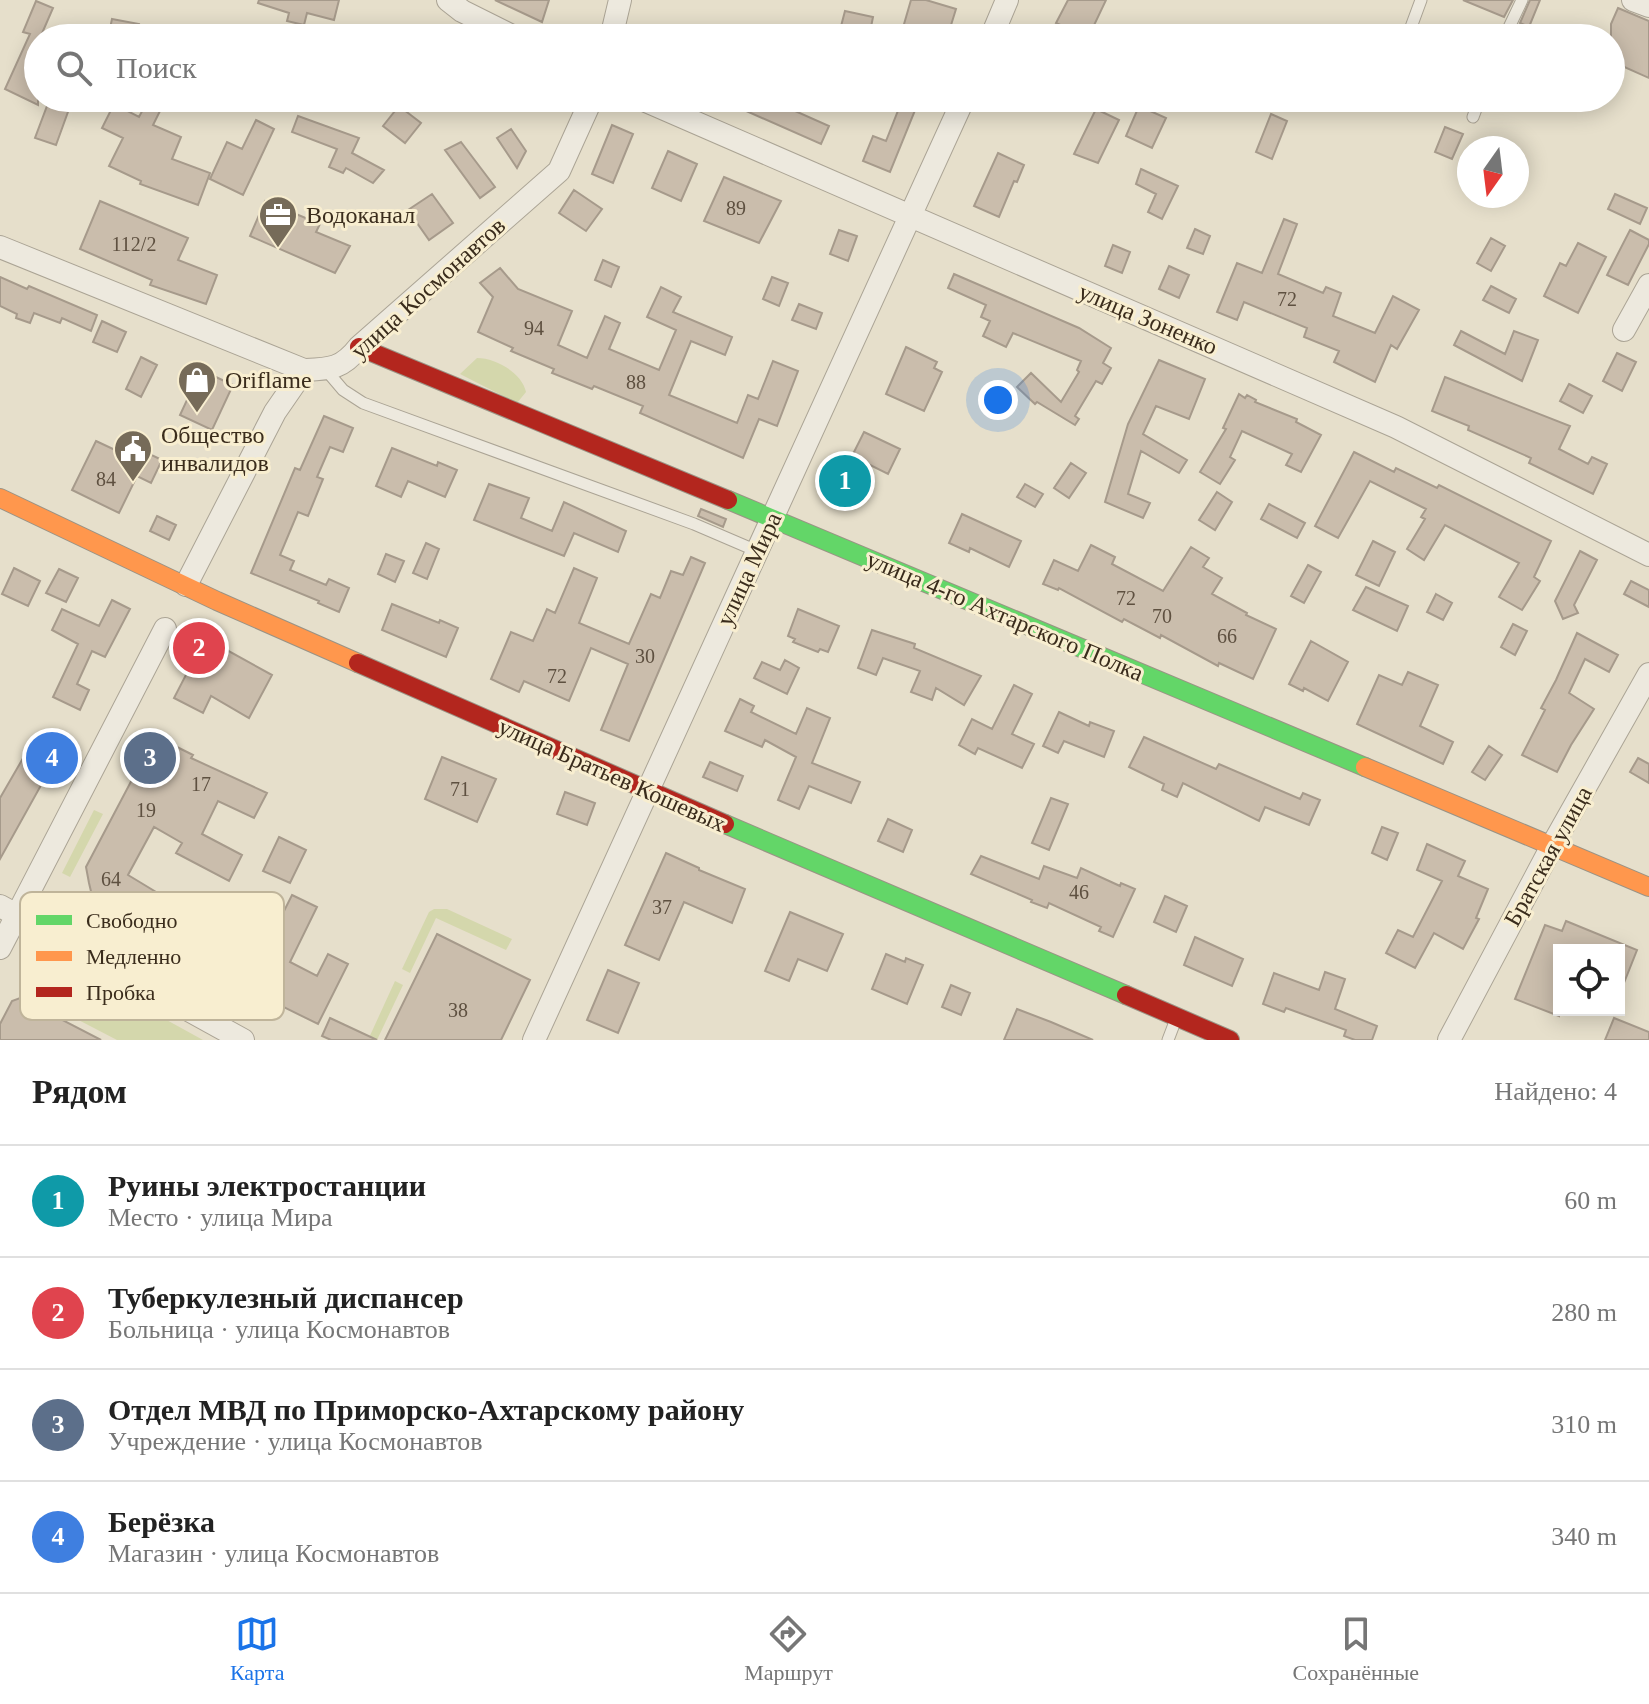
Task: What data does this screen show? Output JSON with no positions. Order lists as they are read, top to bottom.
{
  "streets": {
    "street": [
      "улица Космонавтов",
      "улица Зоненко",
      "улица Мира",
      "улица 4-го Ахтарского Полка",
      "улица Братьев Кошевых",
      "Братская улица"
    ]
  },
  "crossings": [
    ["улица Космонавтов", "улица 4-го Ахтарского Полка"],
    ["улица Космонавтов", "улица Братьев Кошевых"],
    ["улица Зоненко", "улица Мира"],
    ["улица Мира", "улица 4-го Ахтарского Полка"],
    ["улица Мира", "улица Братьев Кошевых"],
    ["улица 4-го Ахтарского Полка", "Братская улица"]
  ],
  "places": {
    "office": ["Водоканал"],
    "shop": ["Oriflame"],
    "public building": ["Общество инвалидов"]
  },
  "house_numbers": [
    "89",
    "112/2",
    "72",
    "94",
    "88",
    "84",
    "72",
    "70",
    "66",
    "30",
    "72",
    "17",
    "71",
    "19",
    "64",
    "46",
    "37",
    "38"
  ],
  "legend": ["Свободно", "Медленно", "Пробка"],
  "north": "bottom",
  "page": {
    "search": "Поиск",
    "pins": [
      "1",
      "2",
      "3",
      "4"
    ],
    "heading": ["Рядом", "Найдено: 4"],
    "list": [
      {
        "mark": "1",
        "name": "Руины электростанции",
        "note": "Место · улица Мира",
        "value": "60 m"
      },
      {
        "mark": "2",
        "name": "Туберкулезный диспансер",
        "note": "Больница · улица Космонавтов",
        "value": "280 m"
      },
      {
        "mark": "3",
        "name": "Отдел МВД по Приморско-Ахтарскому району",
        "note": "Учреждение · улица Космонавтов",
        "value": "310 m"
      },
      {
        "mark": "4",
        "name": "Берёзка",
        "note": "Магазин · улица Космонавтов",
        "value": "340 m"
      }
    ],
    "nav": ["Карта", "Маршрут", "Сохранённые"]
  }
}
